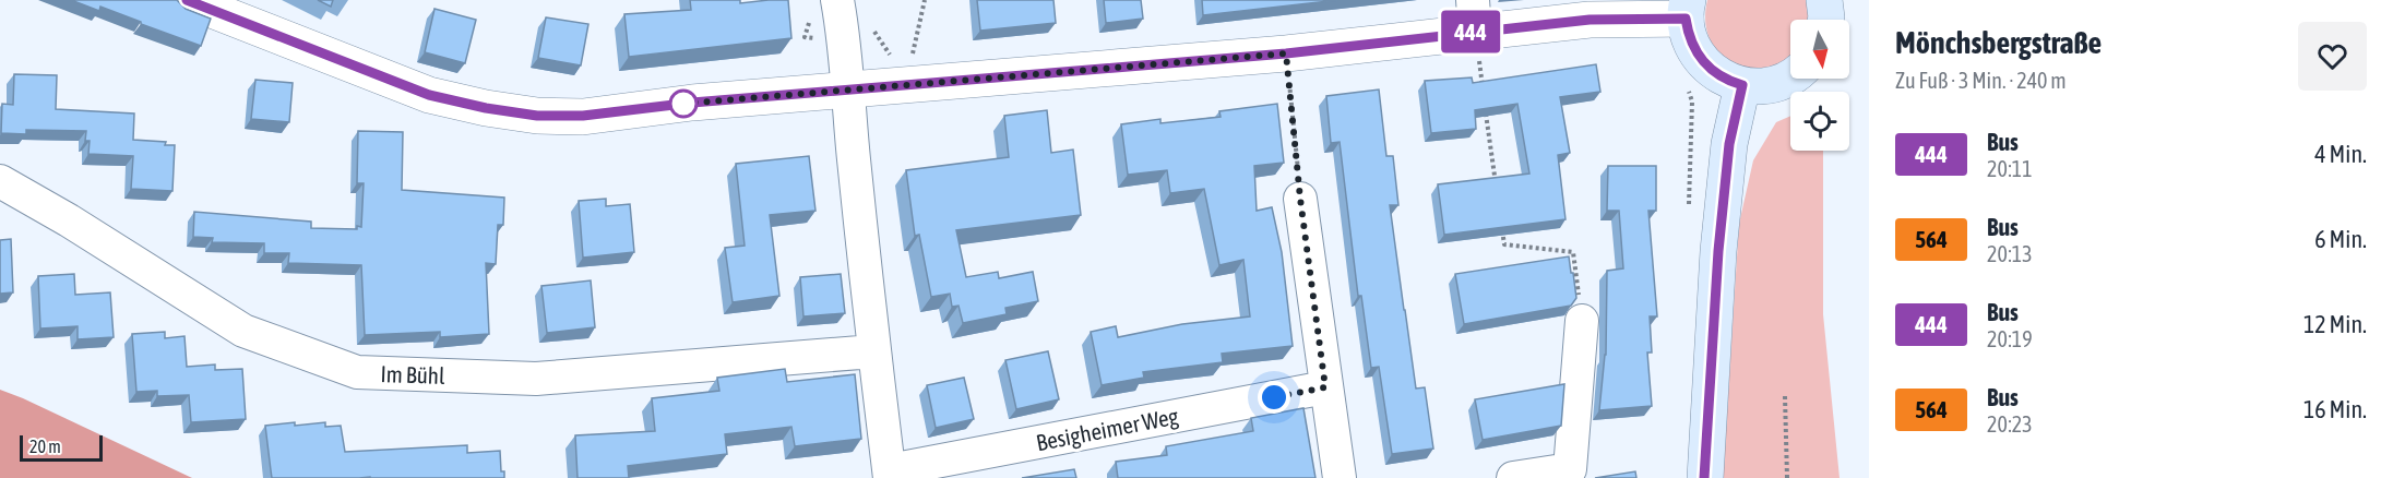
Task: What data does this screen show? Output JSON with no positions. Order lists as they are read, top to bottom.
{
  "streets": {
    "street": ["Im Bühl", "Besigheimer Weg"]
  },
  "lines": ["bus line 444"],
  "scale_bar": "20 m",
  "north": "bottom",
  "page": {
    "on_map": "444",
    "heading": ["Mönchsbergstraße", "Zu Fuß · 3 Min. · 240 m"],
    "list": [
      {
        "mark": "444",
        "name": "Bus",
        "note": "20:11",
        "value": "4 Min."
      },
      {
        "mark": "564",
        "name": "Bus",
        "note": "20:13",
        "value": "6 Min."
      },
      {
        "mark": "444",
        "name": "Bus",
        "note": "20:19",
        "value": "12 Min."
      },
      {
        "mark": "564",
        "name": "Bus",
        "note": "20:23",
        "value": "16 Min."
      }
    ],
    "scale": "20 m"
  }
}
